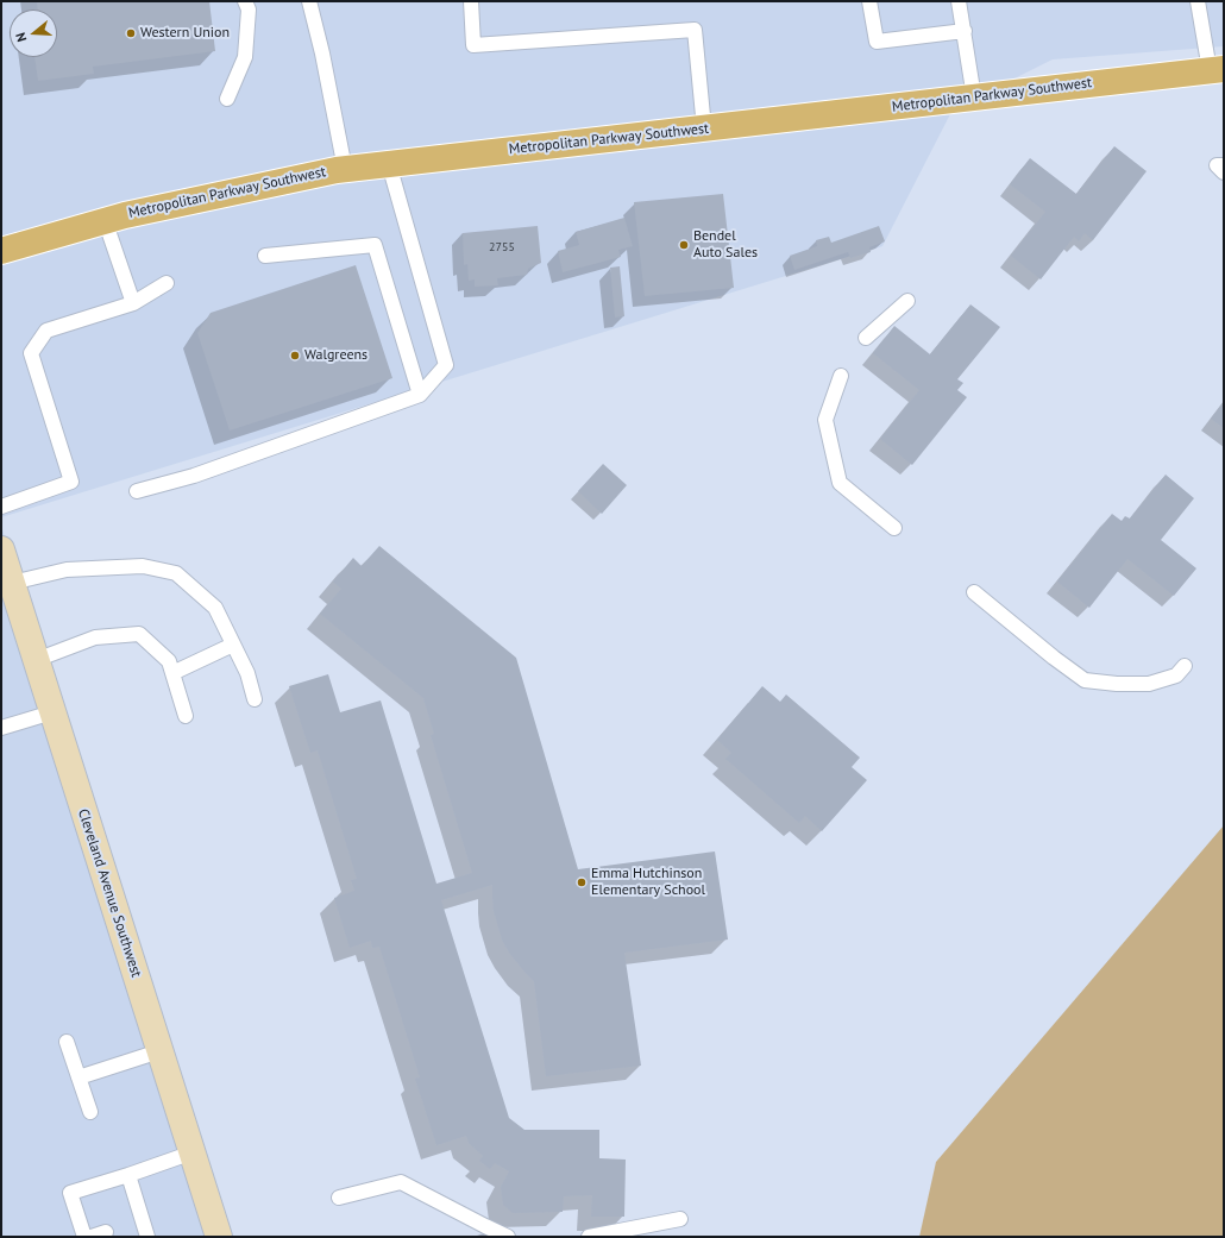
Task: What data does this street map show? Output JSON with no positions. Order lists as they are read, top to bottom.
{
  "streets": {
    "main road": ["Metropolitan Parkway Southwest", "Cleveland Avenue Southwest"]
  },
  "places": [
    "Western Union",
    "Bendel Auto Sales",
    "Walgreens",
    "Emma Hutchinson Elementary School"
  ],
  "house_numbers": ["2755"],
  "north": "left"
}
